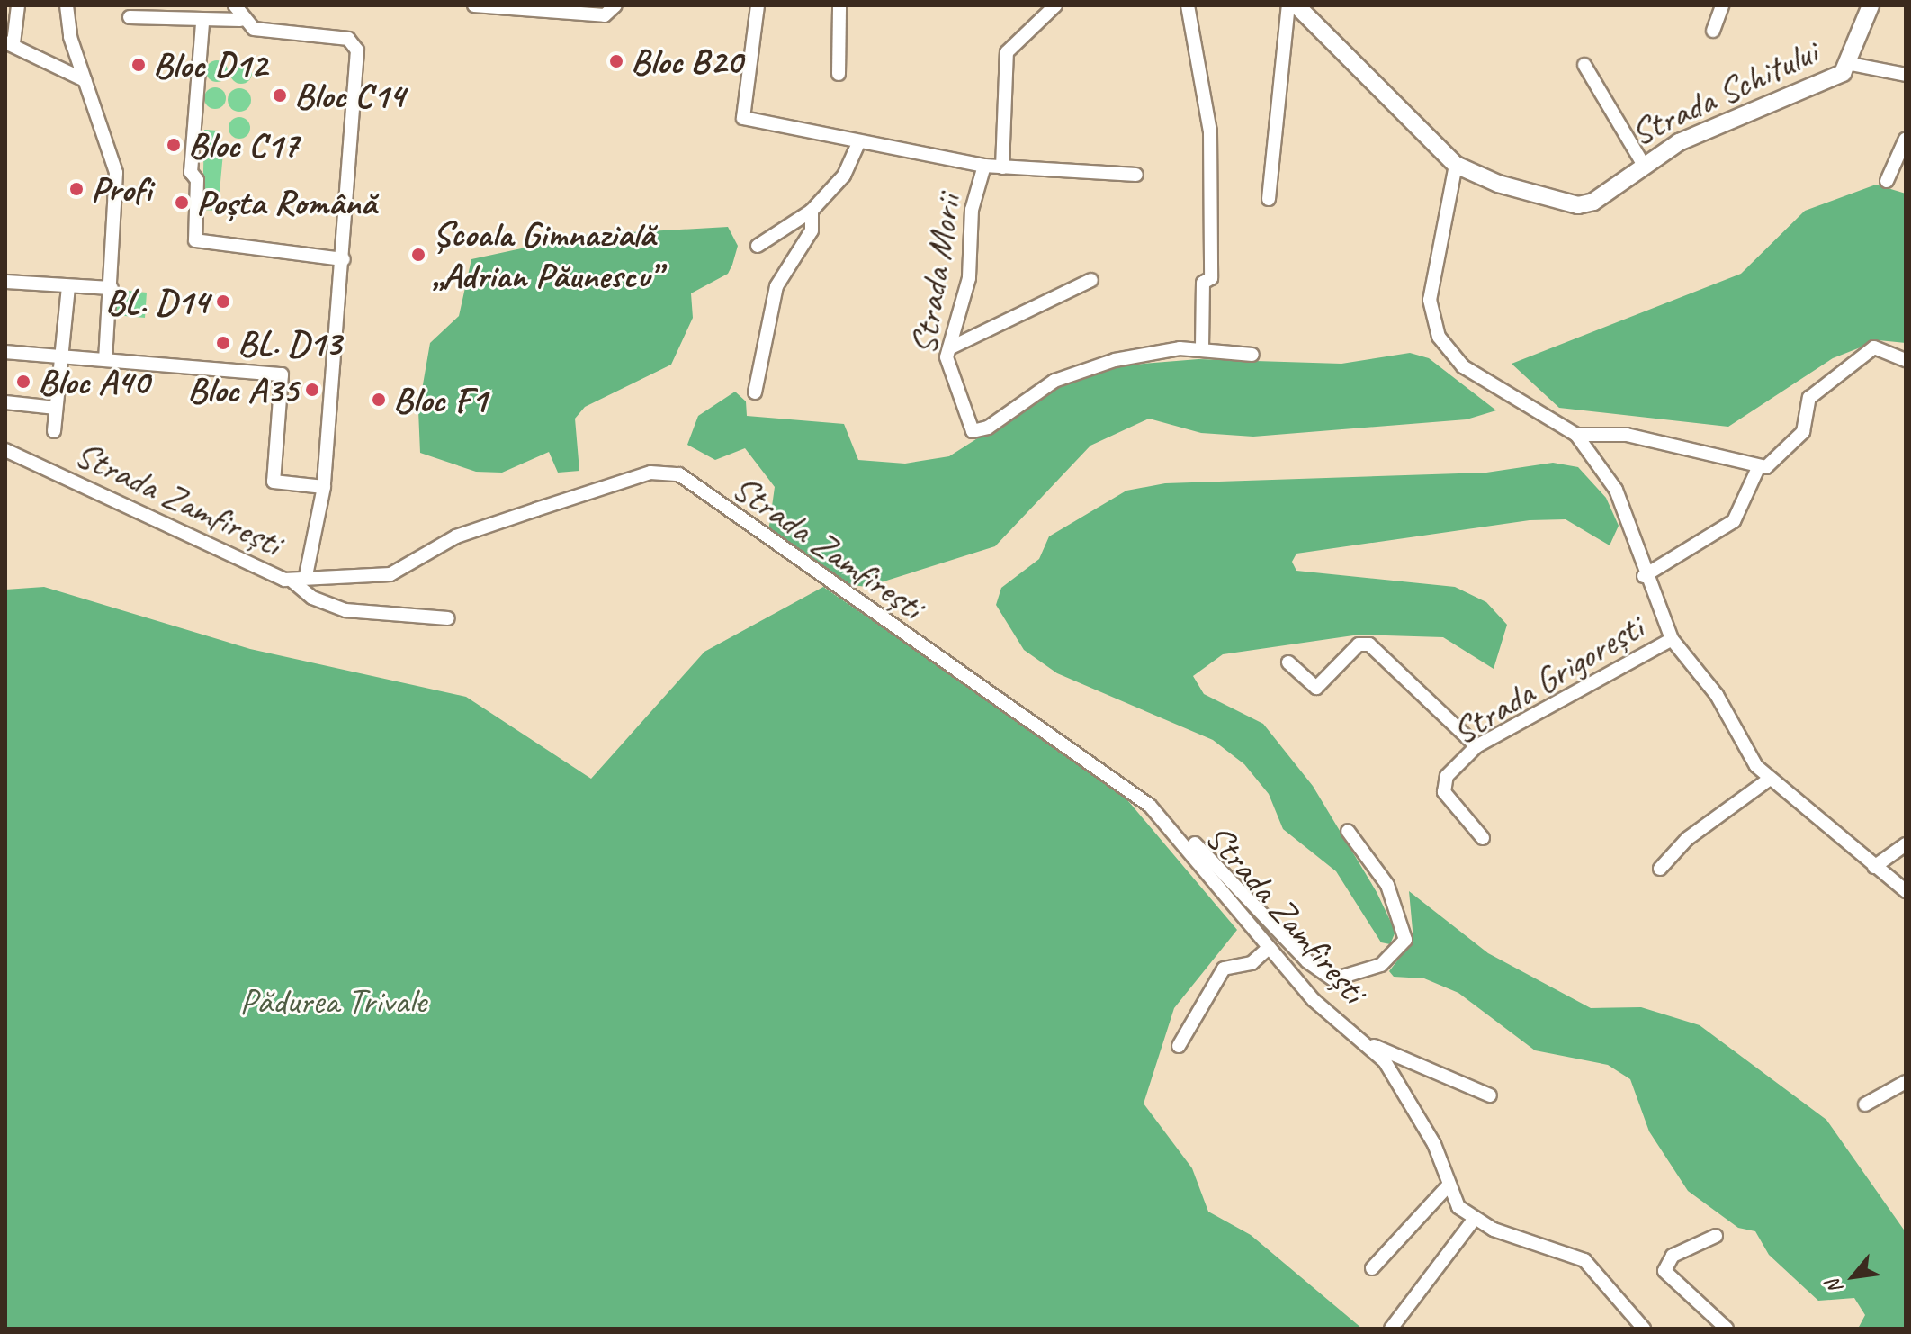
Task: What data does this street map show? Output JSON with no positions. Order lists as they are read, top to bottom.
{
  "streets": {
    "main road": ["Strada Schitului"],
    "street": ["Strada Morii", "Strada Zamfirești", "Strada Grigorești"]
  },
  "crossings": [
    ["Strada Schitului", "Strada Grigorești"]
  ],
  "parks": ["Pădurea Trivale"],
  "places": [
    "Bloc B20",
    "Bloc D12",
    "Bloc C14",
    "Bloc C17",
    "Profi",
    "Poșta Română",
    "Școala Gimnazială „Adrian Păunescu”",
    "BL. D14",
    "BL. D13",
    "Bloc A40",
    "Bloc A35",
    "Bloc F1"
  ],
  "north": "bottom left"
}
